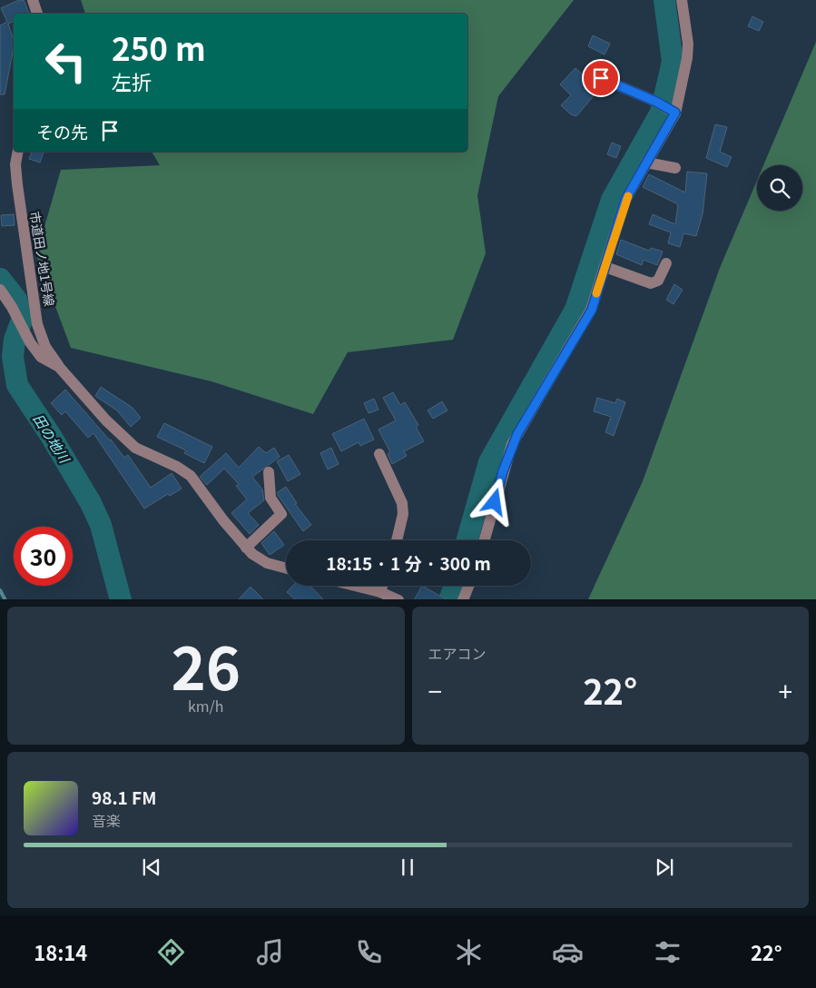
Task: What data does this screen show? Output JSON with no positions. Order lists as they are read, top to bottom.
{
  "streets": {
    "street": ["市道田ノ地1号線"]
  },
  "water": ["田の地川"],
  "page": {
    "turn": ["250 m", "左折"],
    "then": "その先",
    "limit": "30",
    "trip": "18:15 · 1 分 · 300 m",
    "tile": [
      ["26", "km/h"],
      "エアコン"
    ],
    "heat": ["−", "22°", "+"],
    "song": ["98.1 FM", "音楽"],
    "tabs": ["18:14", "22°"]
  }
}
